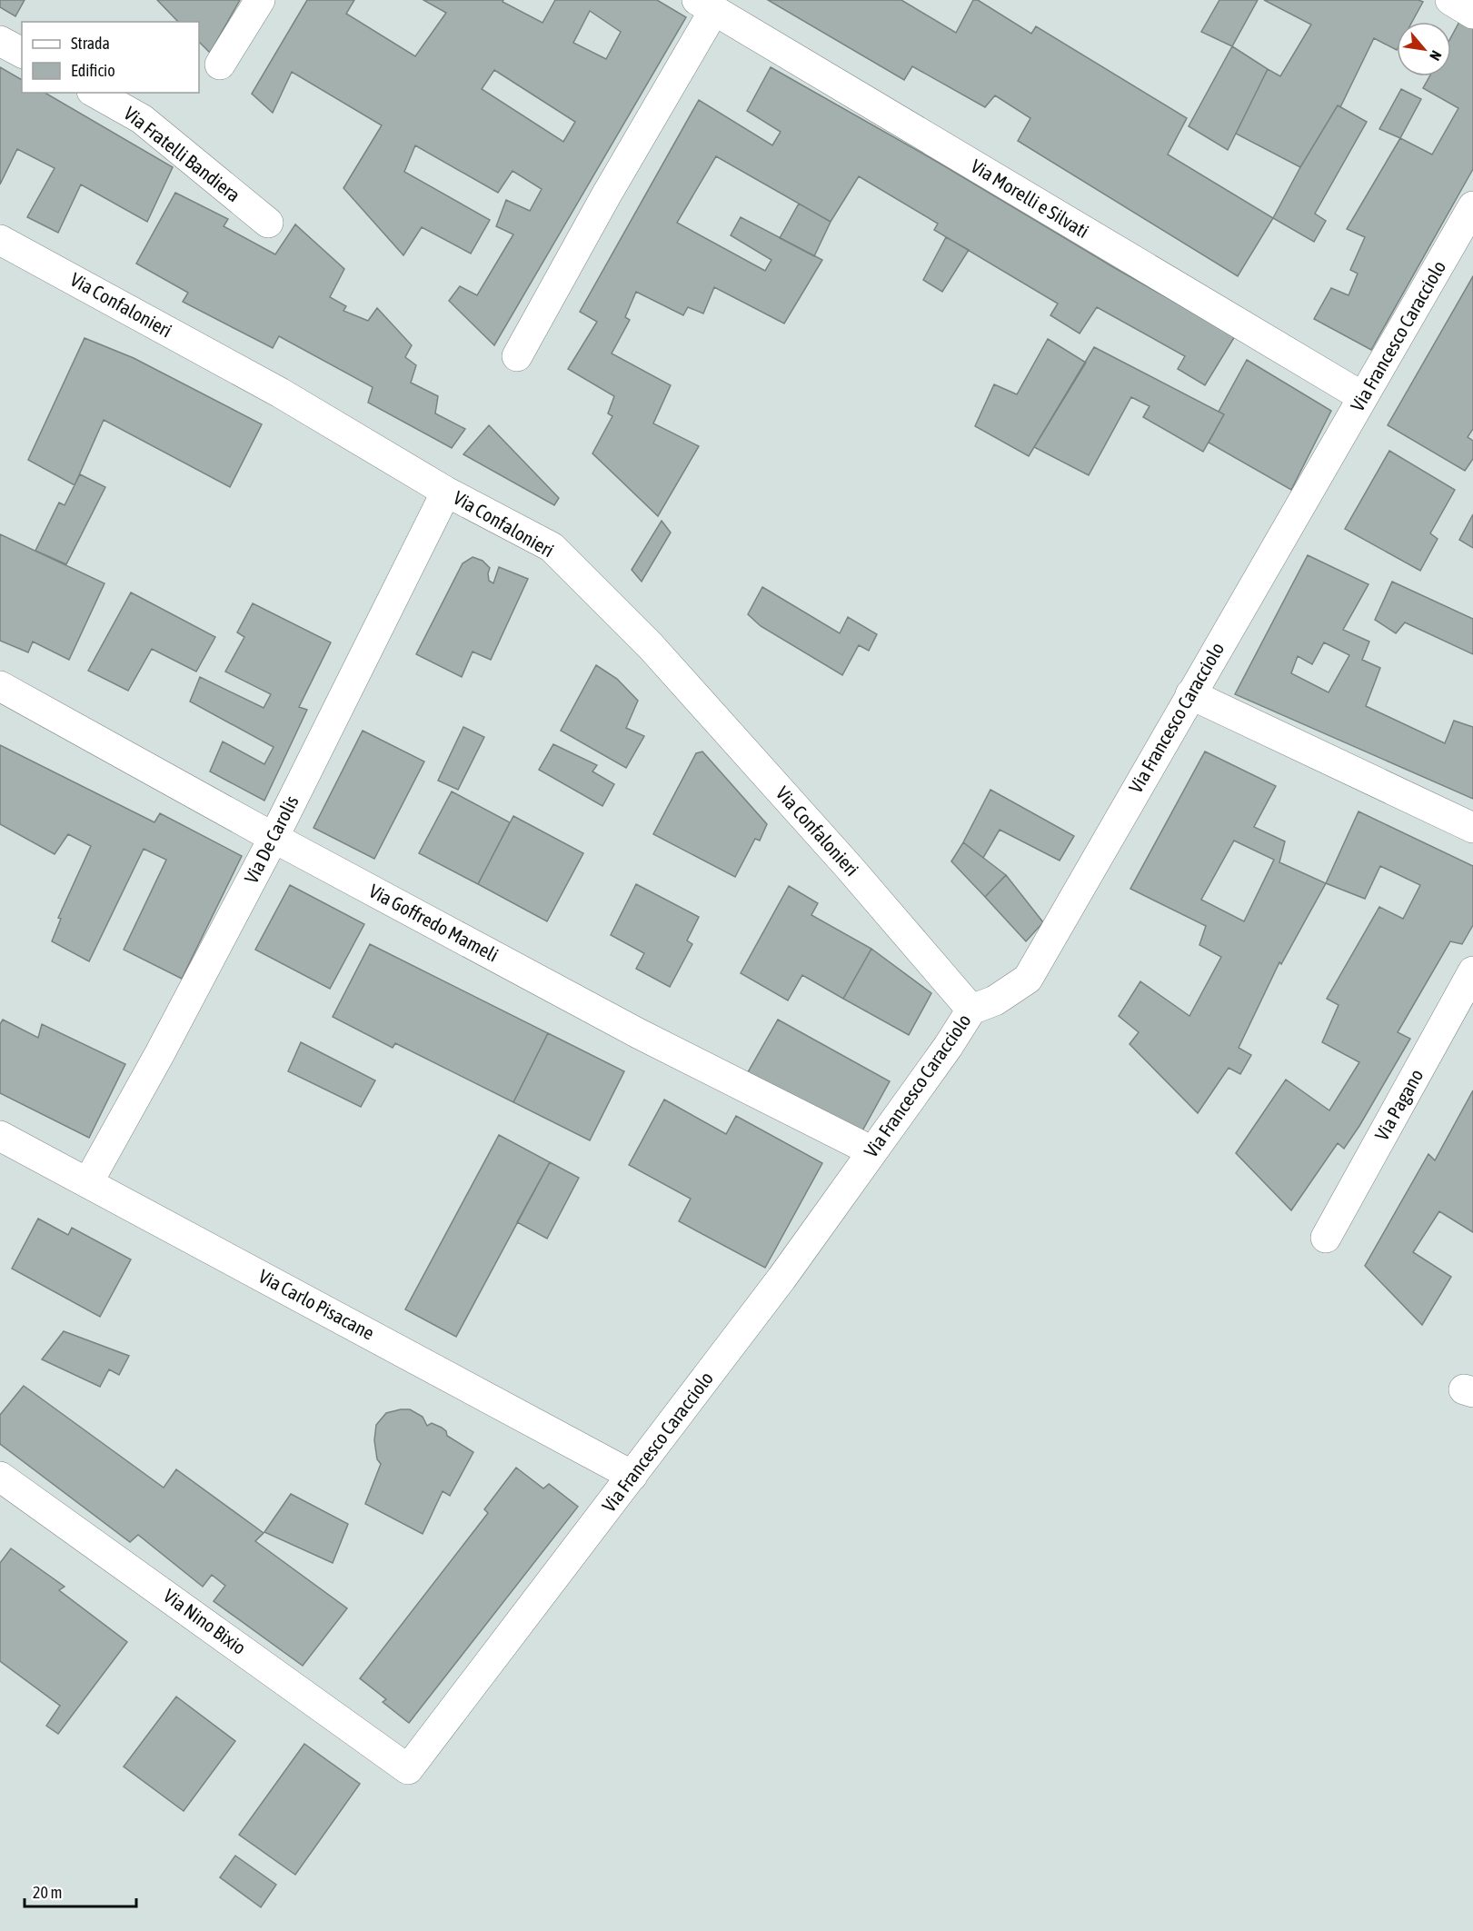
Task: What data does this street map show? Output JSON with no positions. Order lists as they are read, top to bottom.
{
  "streets": {
    "street": [
      "Via Fratelli Bandiera",
      "Via Morelli e Silvati",
      "Via Confalonieri",
      "Via Francesco Caracciolo",
      "Via De Carolis",
      "Via Goffredo Mameli",
      "Via Pagano",
      "Via Carlo Pisacane",
      "Via Nino Bixio"
    ]
  },
  "crossings": [
    ["Via Morelli e Silvati", "Via Francesco Caracciolo"],
    ["Via Confalonieri", "Via Francesco Caracciolo"],
    ["Via Confalonieri", "Via De Carolis"],
    ["Via Francesco Caracciolo", "Via Goffredo Mameli"],
    ["Via Francesco Caracciolo", "Via Carlo Pisacane"],
    ["Via Francesco Caracciolo", "Via Nino Bixio"],
    ["Via De Carolis", "Via Goffredo Mameli"],
    ["Via De Carolis", "Via Carlo Pisacane"]
  ],
  "legend": ["Strada", "Edificio"],
  "scale_bar": "20 m",
  "north": "bottom right"
}
